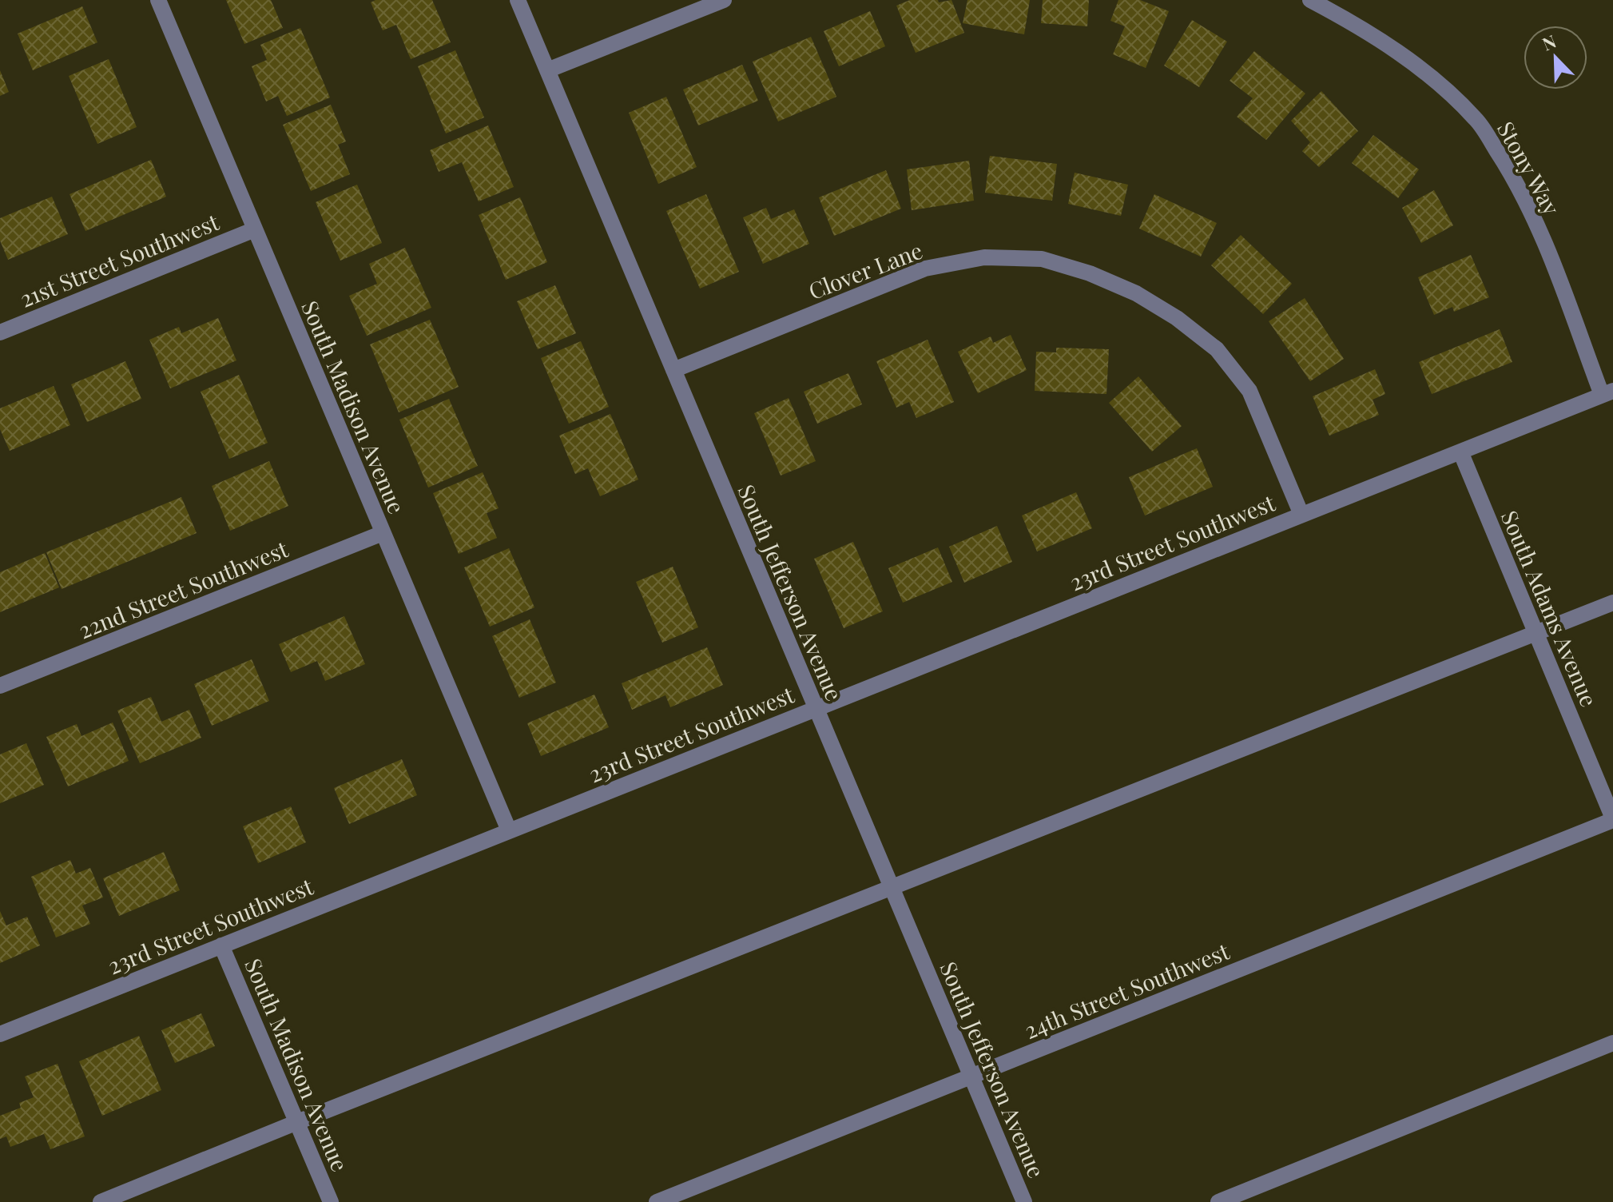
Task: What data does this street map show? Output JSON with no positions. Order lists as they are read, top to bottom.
{
  "streets": {
    "street": [
      "Stony Way",
      "21st Street Southwest",
      "Clover Lane",
      "South Madison Avenue",
      "23rd Street Southwest",
      "22nd Street Southwest",
      "South Jefferson Avenue",
      "South Adams Avenue",
      "24th Street Southwest"
    ]
  },
  "crossings": [
    ["Stony Way", "23rd Street Southwest"],
    ["21st Street Southwest", "South Madison Avenue"],
    ["Clover Lane", "23rd Street Southwest"],
    ["Clover Lane", "South Jefferson Avenue"],
    ["South Madison Avenue", "23rd Street Southwest"],
    ["South Madison Avenue", "22nd Street Southwest"],
    ["23rd Street Southwest", "South Jefferson Avenue"],
    ["23rd Street Southwest", "South Adams Avenue"],
    ["South Jefferson Avenue", "24th Street Southwest"],
    ["South Adams Avenue", "24th Street Southwest"]
  ],
  "north": "top left"
}
